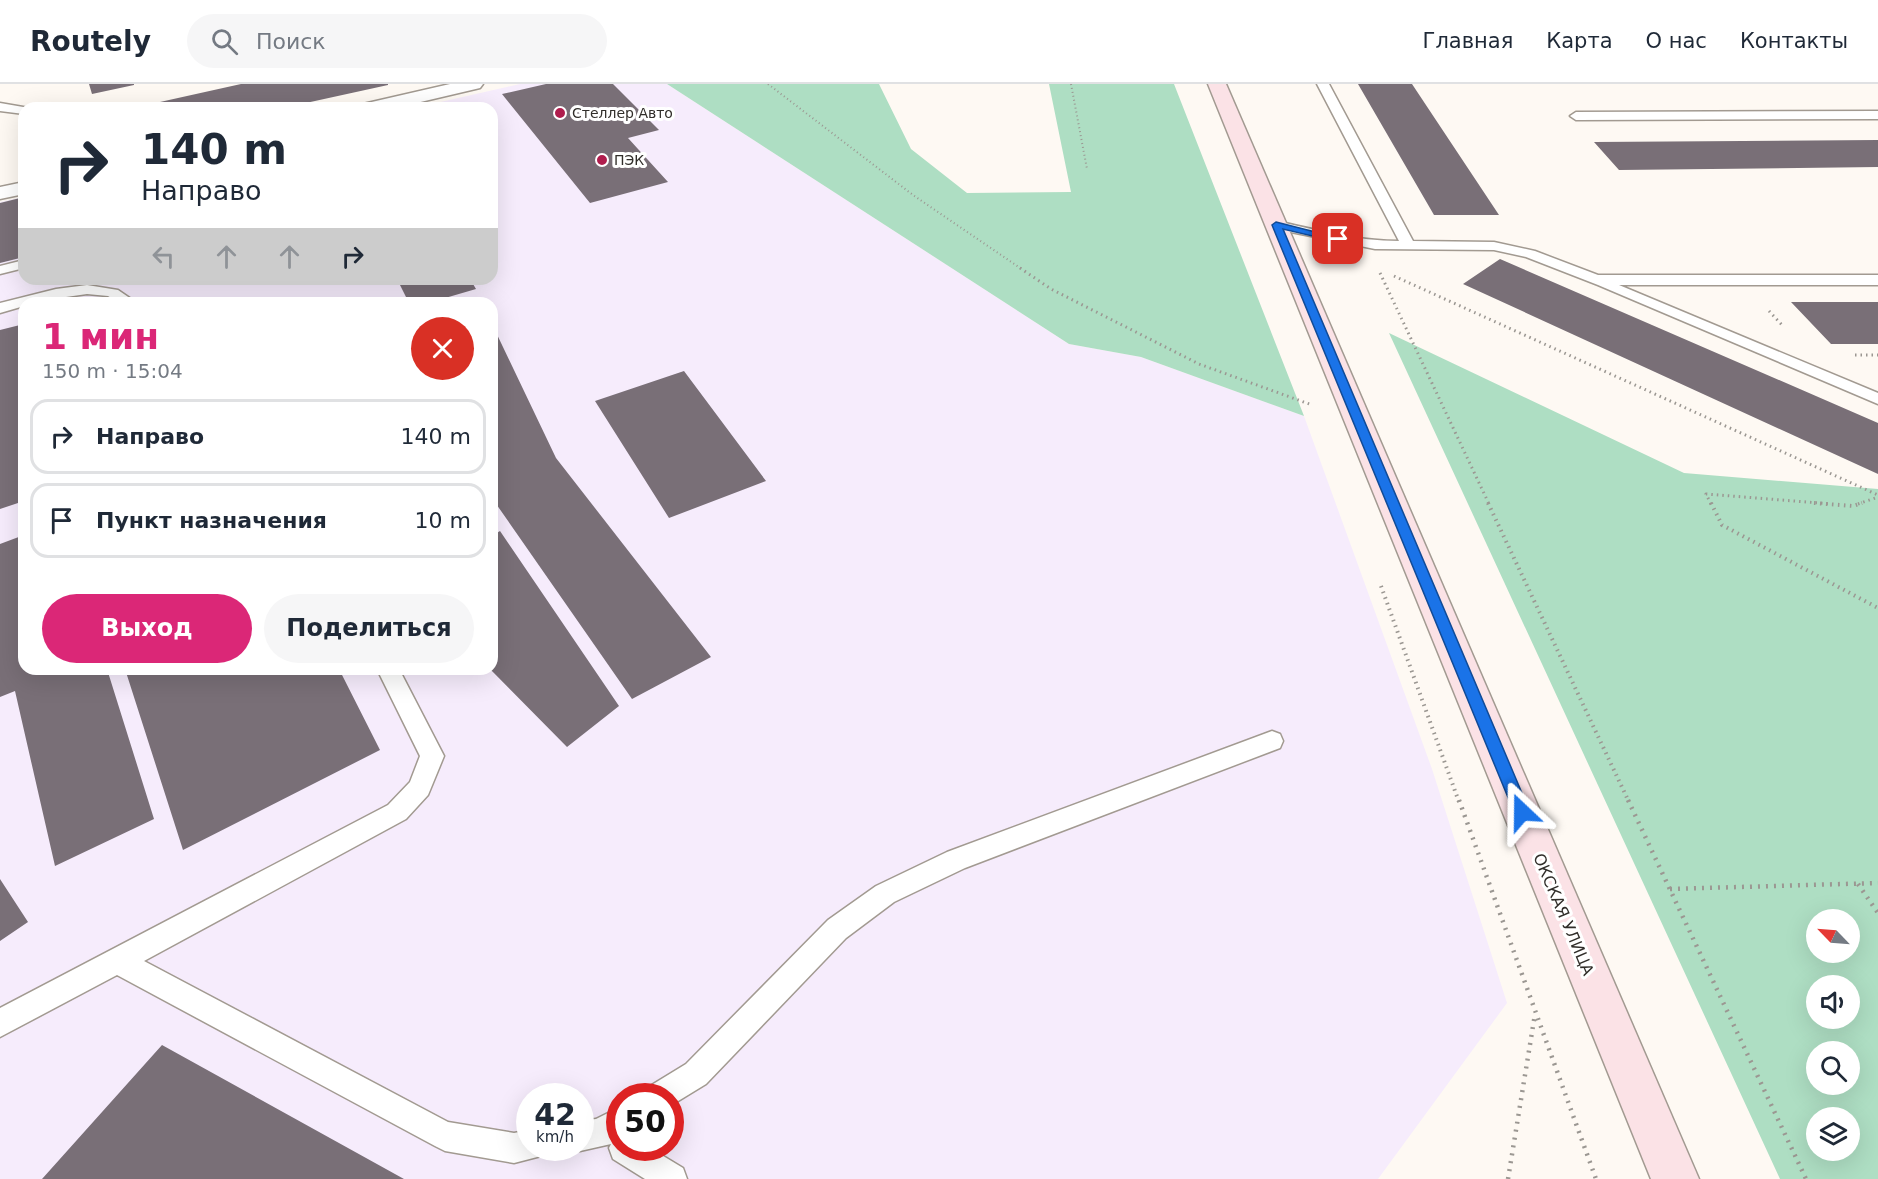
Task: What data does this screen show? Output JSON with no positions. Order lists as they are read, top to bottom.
{
  "streets": {
    "main road": ["ОКСКАЯ УЛИЦА"]
  },
  "places": ["Стеллер Авто", "ПЭК"],
  "north": "top left",
  "page": {
    "header": "Routely",
    "search": "Поиск",
    "nav": [
      "Главная",
      "Карта",
      "О нас",
      "Контакты"
    ],
    "turn": ["140 m", "Направо"],
    "heading": ["1 мин", "150 m · 15:04"],
    "list": [
      {
        "name": "Направо",
        "value": "140 m"
      },
      {
        "name": "Пункт назначения",
        "value": "10 m"
      }
    ],
    "buttons": ["Выход", "Поделиться"],
    "speed": "42 km/h",
    "limit": "50"
  }
}
